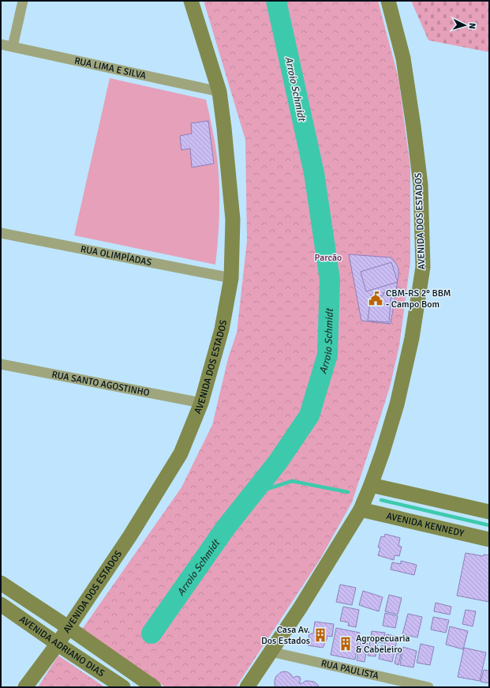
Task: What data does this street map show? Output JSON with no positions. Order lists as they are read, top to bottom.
{
  "streets": {
    "street": [
      "RUA LIMA E SILVA",
      "AVENIDA DOS ESTADOS",
      "RUA OLIMPÍADAS",
      "RUA SANTO AGOSTINHO",
      "AVENIDA KENNEDY",
      "AVENIDA ADRIANO DIAS",
      "RUA PAULISTA"
    ]
  },
  "crossings": [
    ["RUA LIMA E SILVA", "AVENIDA DOS ESTADOS"],
    ["AVENIDA DOS ESTADOS", "RUA OLIMPÍADAS"],
    ["AVENIDA DOS ESTADOS", "RUA SANTO AGOSTINHO"],
    ["AVENIDA DOS ESTADOS", "AVENIDA KENNEDY"],
    ["AVENIDA DOS ESTADOS", "AVENIDA ADRIANO DIAS"],
    ["AVENIDA DOS ESTADOS", "RUA PAULISTA"]
  ],
  "water": ["Arroio Schmidt"],
  "parks": ["Parcão"],
  "places": {
    "public building": ["CBM-RS 2° BBM - Campo Bom"],
    "building": ["Casa Av. Dos Estados", "Agropecuaria & Cabeleiro"]
  },
  "north": "right"
}
